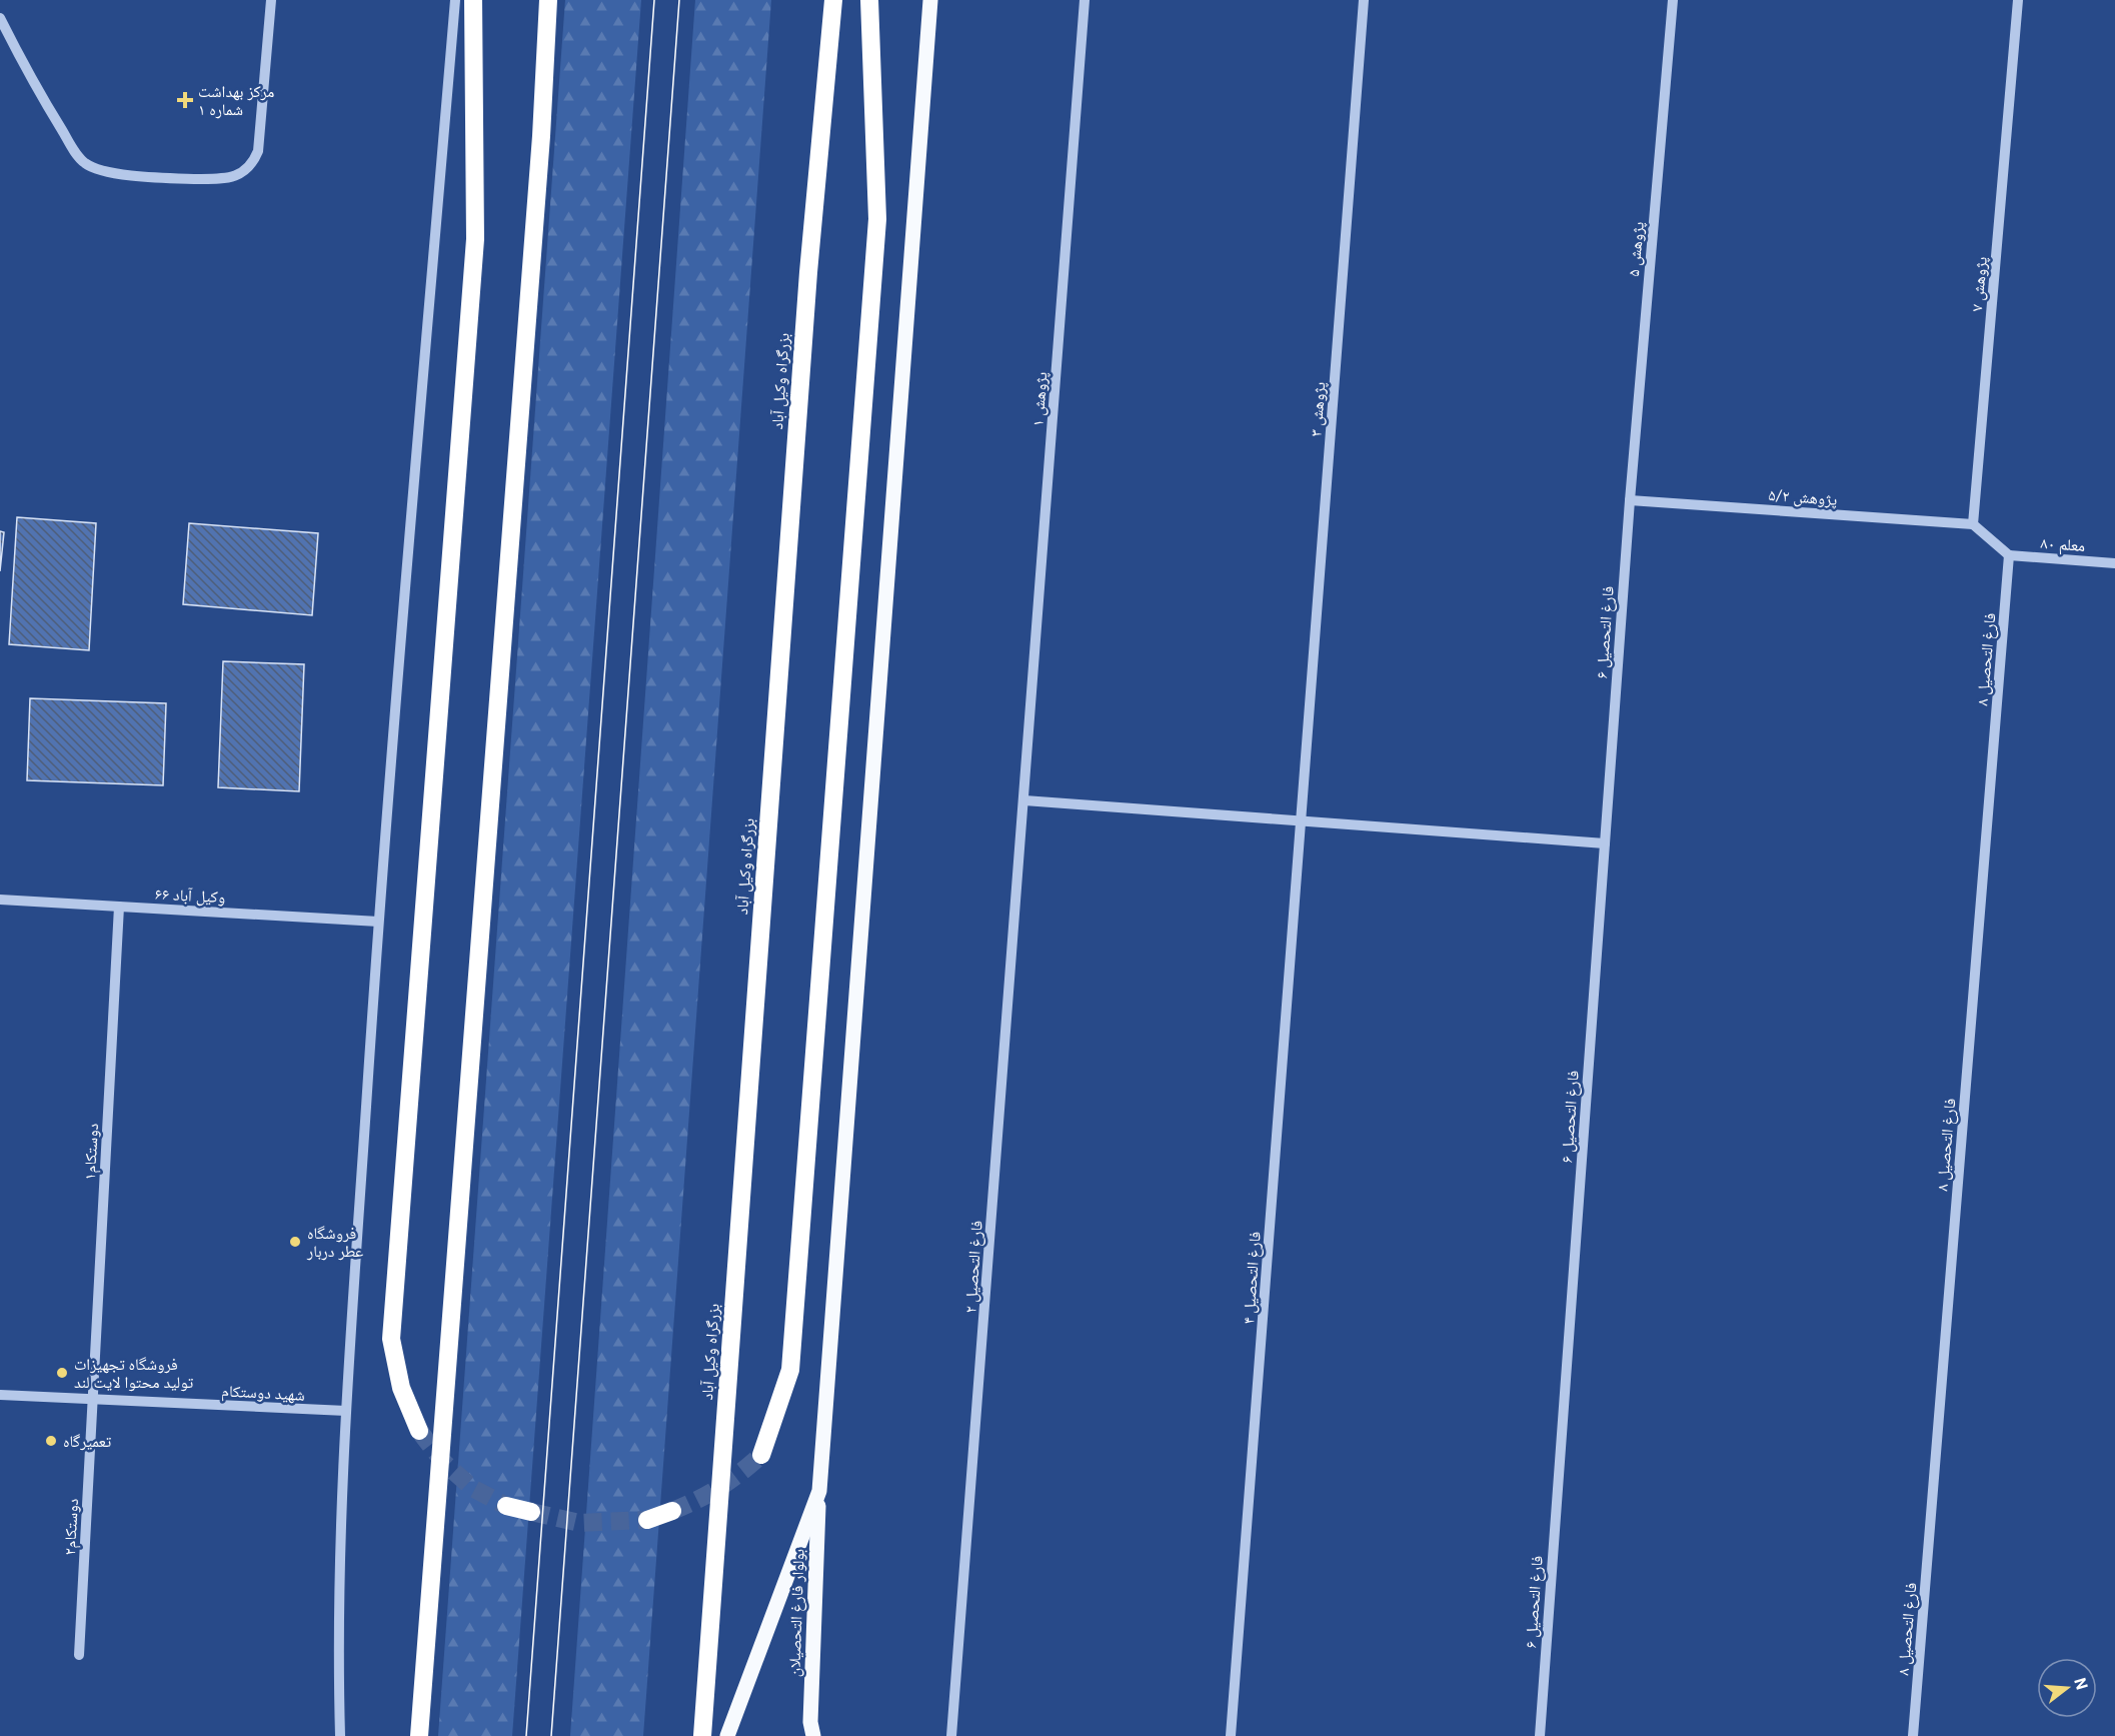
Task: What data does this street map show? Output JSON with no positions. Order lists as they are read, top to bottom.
{
  "streets": {
    "highway": ["بزرگراه وکیل آباد"],
    "main road": ["بولوار فارغ التحصیلان"],
    "street": [
      "پژوهش ۵",
      "پژوهش ۷",
      "پژوهش ۱",
      "پژوهش ۳",
      "پژوهش ۵/۲",
      "معلم ۸۰",
      "فارغ التحصیل ۶",
      "فارغ التحصیل ۸",
      "وکیل آباد ۶۶",
      "دوستکام۱",
      "فارغ التحصیل ۲",
      "فارغ التحصیل ۴",
      "شهید دوستکام",
      "دوستکام۲"
    ]
  },
  "crossings": [
    ["پژوهش ۵", "پژوهش ۵/۲"],
    ["پژوهش ۵", "فارغ التحصیل ۶"],
    ["پژوهش ۷", "پژوهش ۵/۲"],
    ["پژوهش ۱", "فارغ التحصیل ۲"],
    ["پژوهش ۳", "فارغ التحصیل ۴"],
    ["پژوهش ۵/۲", "فارغ التحصیل ۶"],
    ["معلم ۸۰", "فارغ التحصیل ۸"],
    ["وکیل آباد ۶۶", "دوستکام۱"],
    ["دوستکام۱", "شهید دوستکام"],
    ["دوستکام۱", "دوستکام۲"],
    ["شهید دوستکام", "دوستکام۲"]
  ],
  "places": {
    "health": ["مرکز بهداشت شماره ۱"],
    "other": ["فروشگاه عطر دربار", "فروشگاه تجهیزات تولید محتوا لایت لند", "تعمیرگاه"]
  },
  "north": "right"
}
